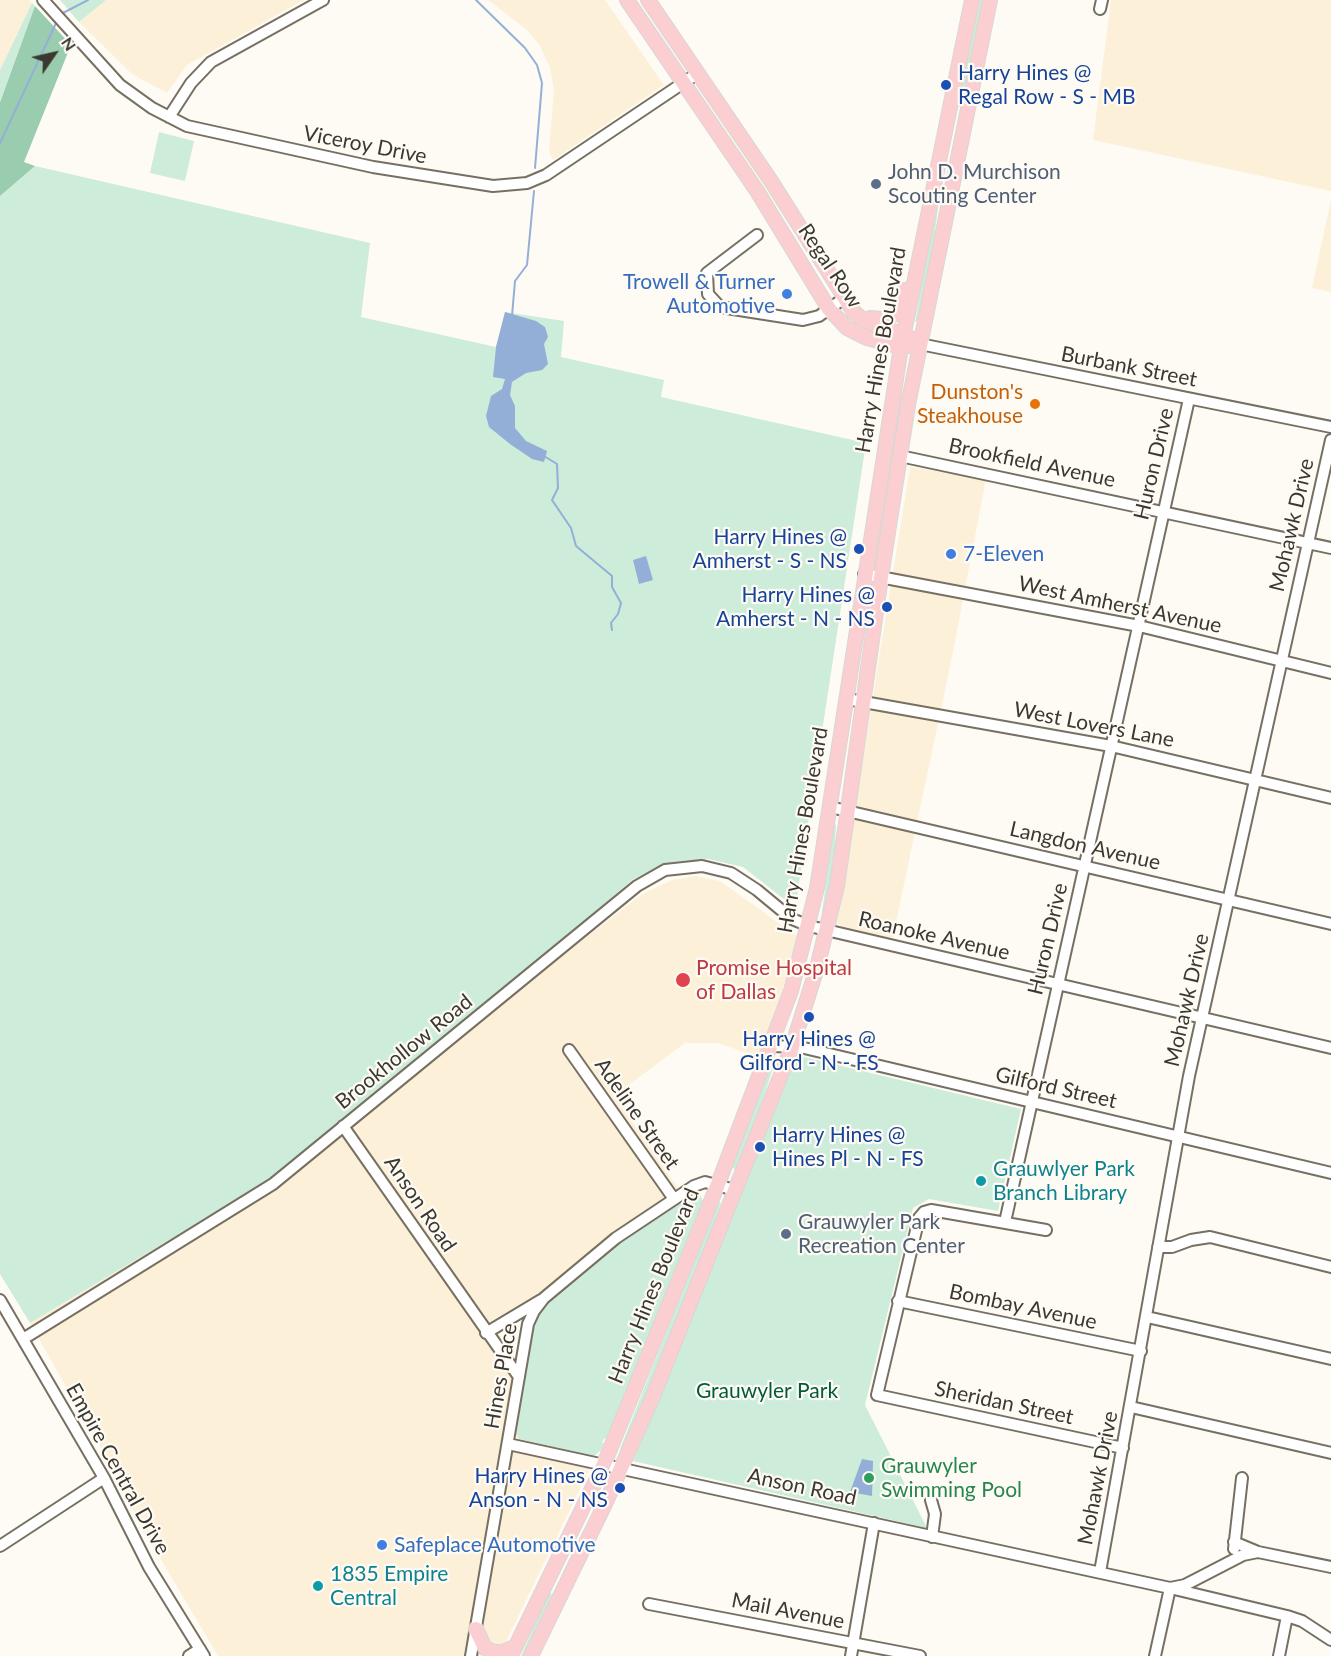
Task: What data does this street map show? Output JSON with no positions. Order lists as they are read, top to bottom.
{
  "streets": {
    "main road": ["Regal Row", "Harry Hines Boulevard"],
    "street": [
      "Viceroy Drive",
      "Burbank Street",
      "Brookfield Avenue",
      "Huron Drive",
      "Mohawk Drive",
      "West Amherst Avenue",
      "West Lovers Lane",
      "Langdon Avenue",
      "Roanoke Avenue",
      "Brookhollow Road",
      "Gilford Street",
      "Adeline Street",
      "Anson Road",
      "Bombay Avenue",
      "Hines Place",
      "Sheridan Street",
      "Empire Central Drive",
      "Mail Avenue"
    ]
  },
  "crossings": [
    ["Viceroy Drive", "Regal Row"],
    ["Regal Row", "Harry Hines Boulevard"],
    ["Regal Row", "Burbank Street"],
    ["Harry Hines Boulevard", "Burbank Street"],
    ["Harry Hines Boulevard", "Brookfield Avenue"],
    ["Harry Hines Boulevard", "West Amherst Avenue"],
    ["Harry Hines Boulevard", "West Lovers Lane"],
    ["Harry Hines Boulevard", "Langdon Avenue"],
    ["Harry Hines Boulevard", "Roanoke Avenue"],
    ["Harry Hines Boulevard", "Brookhollow Road"],
    ["Harry Hines Boulevard", "Gilford Street"],
    ["Harry Hines Boulevard", "Anson Road"],
    ["Harry Hines Boulevard", "Hines Place"],
    ["Burbank Street", "Huron Drive"],
    ["Brookfield Avenue", "Huron Drive"],
    ["Brookfield Avenue", "Mohawk Drive"],
    ["Huron Drive", "West Amherst Avenue"],
    ["Huron Drive", "West Lovers Lane"],
    ["Huron Drive", "Langdon Avenue"],
    ["Huron Drive", "Roanoke Avenue"],
    ["Huron Drive", "Gilford Street"],
    ["Mohawk Drive", "West Amherst Avenue"],
    ["Mohawk Drive", "West Lovers Lane"],
    ["Mohawk Drive", "Langdon Avenue"],
    ["Mohawk Drive", "Roanoke Avenue"],
    ["Mohawk Drive", "Gilford Street"],
    ["Mohawk Drive", "Anson Road"],
    ["Mohawk Drive", "Bombay Avenue"],
    ["Mohawk Drive", "Sheridan Street"],
    ["Roanoke Avenue", "Brookhollow Road"],
    ["Brookhollow Road", "Anson Road"],
    ["Brookhollow Road", "Empire Central Drive"],
    ["Adeline Street", "Hines Place"],
    ["Anson Road", "Hines Place"],
    ["Bombay Avenue", "Sheridan Street"]
  ],
  "parks": ["Grauwyler Park"],
  "places": [
    "Harry Hines @ Regal Row - S - MB",
    "John D. Murchison Scouting Center",
    "Trowell & Turner Automotive",
    "Dunston's Steakhouse",
    "Harry Hines @ Amherst - S - NS",
    "7-Eleven",
    "Harry Hines @ Amherst - N - NS",
    "Promise Hospital of Dallas",
    "Harry Hines @ Gilford - N - FS",
    "Harry Hines @ Hines Pl - N - FS",
    "Grauwlyer Park Branch Library",
    "Grauwyler Park Recreation Center",
    "Grauwyler Swimming Pool",
    "Harry Hines @ Anson - N - NS",
    "Safeplace Automotive",
    "1835 Empire Central"
  ],
  "north": "top right"
}
